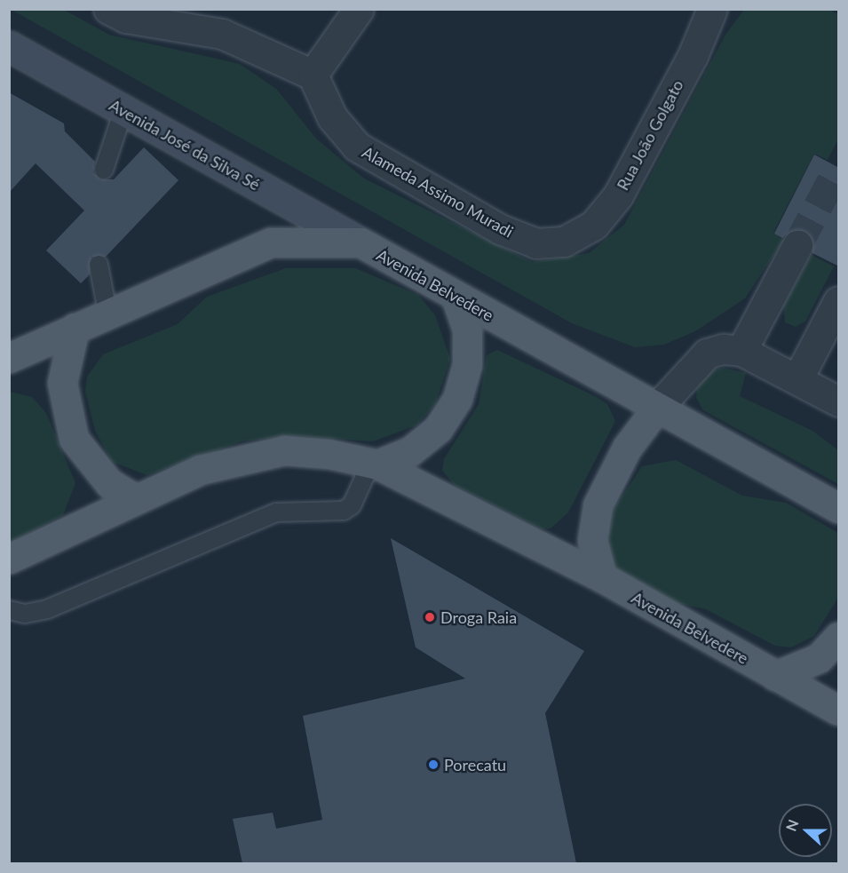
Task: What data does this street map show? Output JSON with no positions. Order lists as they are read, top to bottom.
{
  "streets": {
    "main road": ["Avenida José da Silva Sé", "Avenida Belvedere"],
    "street": ["Rua João Golgato", "Alameda Assimo Muradi"]
  },
  "crossings": [
    ["Rua João Golgato", "Alameda Assimo Muradi"],
    ["Avenida José da Silva Sé", "Avenida Belvedere"]
  ],
  "places": ["Droga Raia", "Porecatu"],
  "north": "left"
}
